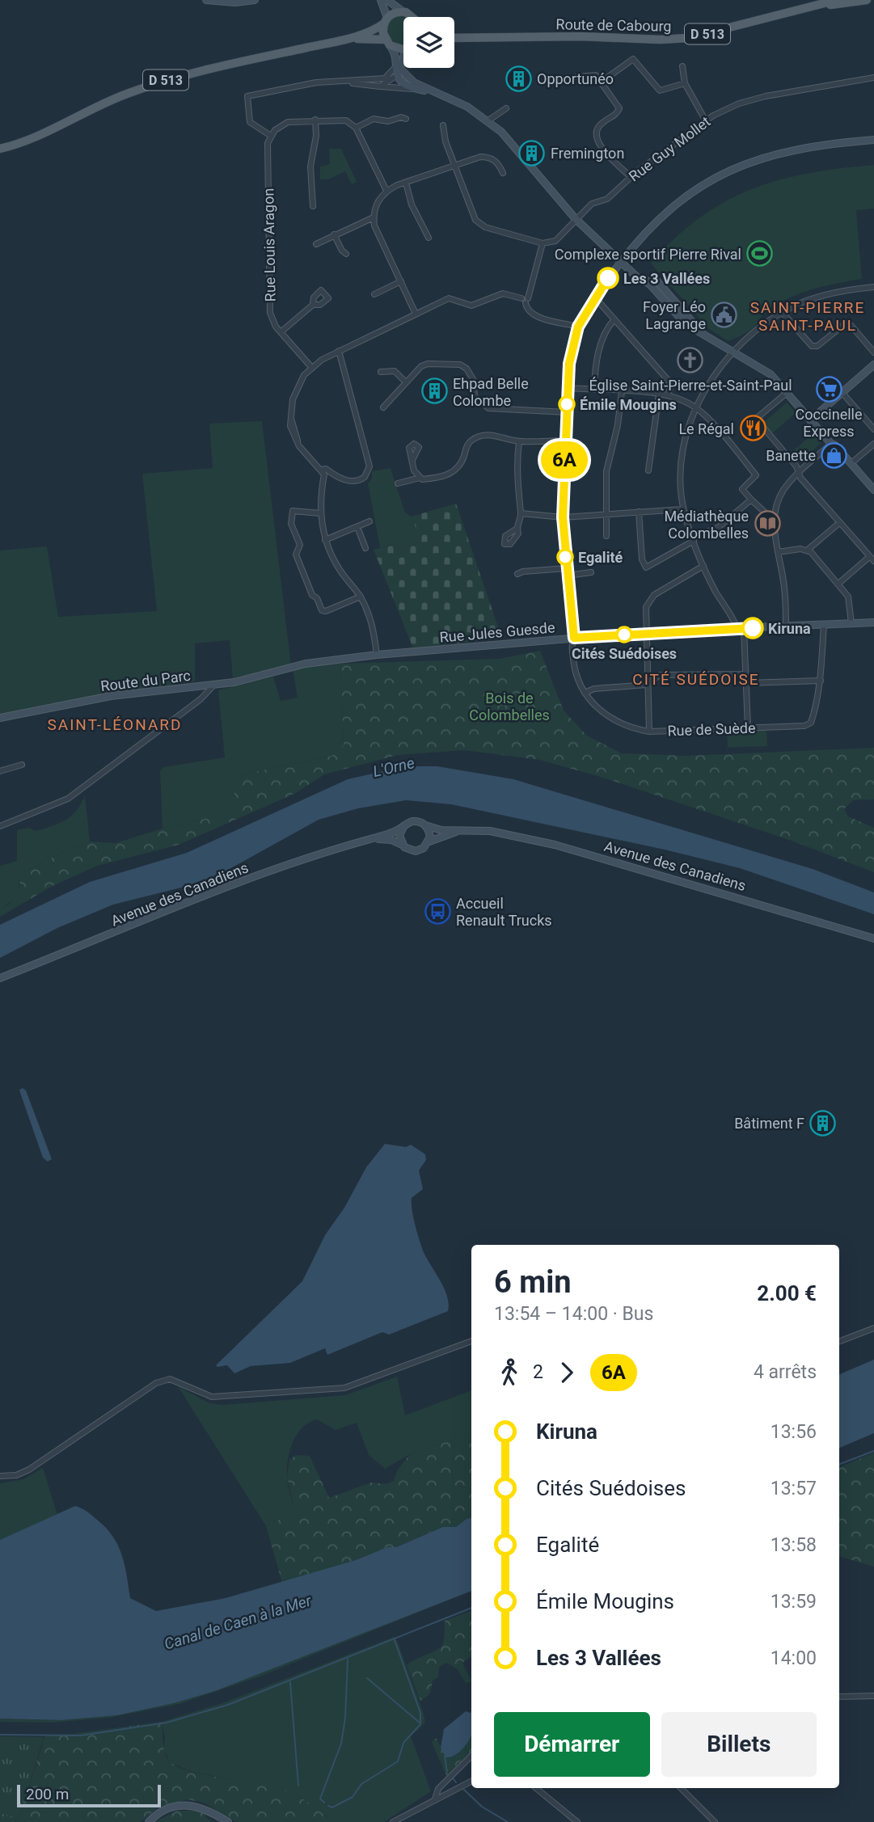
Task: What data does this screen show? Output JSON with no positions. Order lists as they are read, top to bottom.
{
  "streets": {
    "main road": ["Route de Cabourg", "D 513"],
    "street": [
      "Rue Guy Mollet",
      "Rue Louis Aragon",
      "Rue Jules Guesde",
      "Route du Parc",
      "Rue de Suède",
      "Avenue des Canadiens"
    ]
  },
  "crossings": [
    ["Route de Cabourg", "D 513"],
    ["Rue Jules Guesde", "Route du Parc"],
    ["Rue Jules Guesde", "Rue de Suède"]
  ],
  "districts": ["SAINT-PIERRE SAINT-PAUL", "CITÉ SUÉDOISE", "SAINT-LÉONARD"],
  "water": ["L'Orne", "Canal de Caen à la Mer"],
  "parks": ["Bois de Colombelles"],
  "places": {
    "building": [
      "Opportunéo",
      "Fremington",
      "Ehpad Belle Colombe",
      "Bâtiment F"
    ],
    "sports": ["Complexe sportif Pierre Rival"],
    "other": [
      "Les 3 Vallées",
      "Émile Mougins",
      "Egalité",
      "Kiruna",
      "Cités Suédoises"
    ],
    "public building": ["Foyer Léo Lagrange"],
    "church": ["Église Saint-Pierre-et-Saint-Paul"],
    "supermarket": ["Coccinelle Express"],
    "restaurant": ["Le Régal"],
    "shop": ["Banette"],
    "library": ["Médiathèque Colombelles"],
    "bus stop": ["Accueil Renault Trucks"]
  },
  "lines": ["bus line 6A"],
  "scale_bar": "200 m",
  "page": {
    "on_map": "6A",
    "heading": ["6 min", "13:54 – 14:00 · Bus", "2.00 €"],
    "legs": ["2", "6A", "4 arrêts"],
    "list": [
      {
        "name": "Kiruna",
        "value": "13:56"
      },
      {
        "name": "Cités Suédoises",
        "value": "13:57"
      },
      {
        "name": "Egalité",
        "value": "13:58"
      },
      {
        "name": "Émile Mougins",
        "value": "13:59"
      },
      {
        "name": "Les 3 Vallées",
        "value": "14:00"
      }
    ],
    "buttons": ["Démarrer", "Billets"],
    "scale": "200 m"
  }
}
